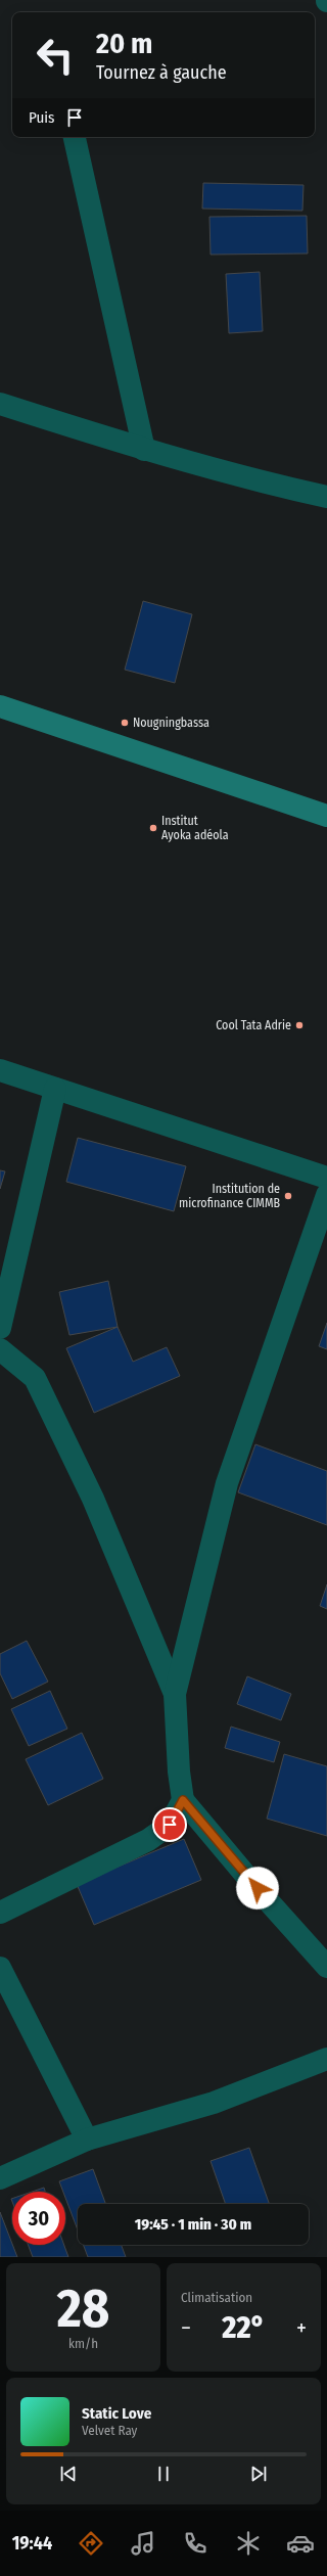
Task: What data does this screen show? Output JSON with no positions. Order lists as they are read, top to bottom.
{
  "places": [
    "Nougningbassa",
    "Institut Ayoka adéola",
    "Cool Tata Adrie",
    "Institution de microfinance CIMMB"
  ],
  "page": {
    "turn": ["20 m", "Tournez à gauche"],
    "then": "Puis",
    "limit": "30",
    "trip": "19:45 · 1 min · 30 m",
    "tile": [
      ["28", "km/h"],
      "Climatisation"
    ],
    "heat": ["−", "22°", "+"],
    "song": ["Static Love", "Velvet Ray"],
    "tabs": "19:44"
  }
}
